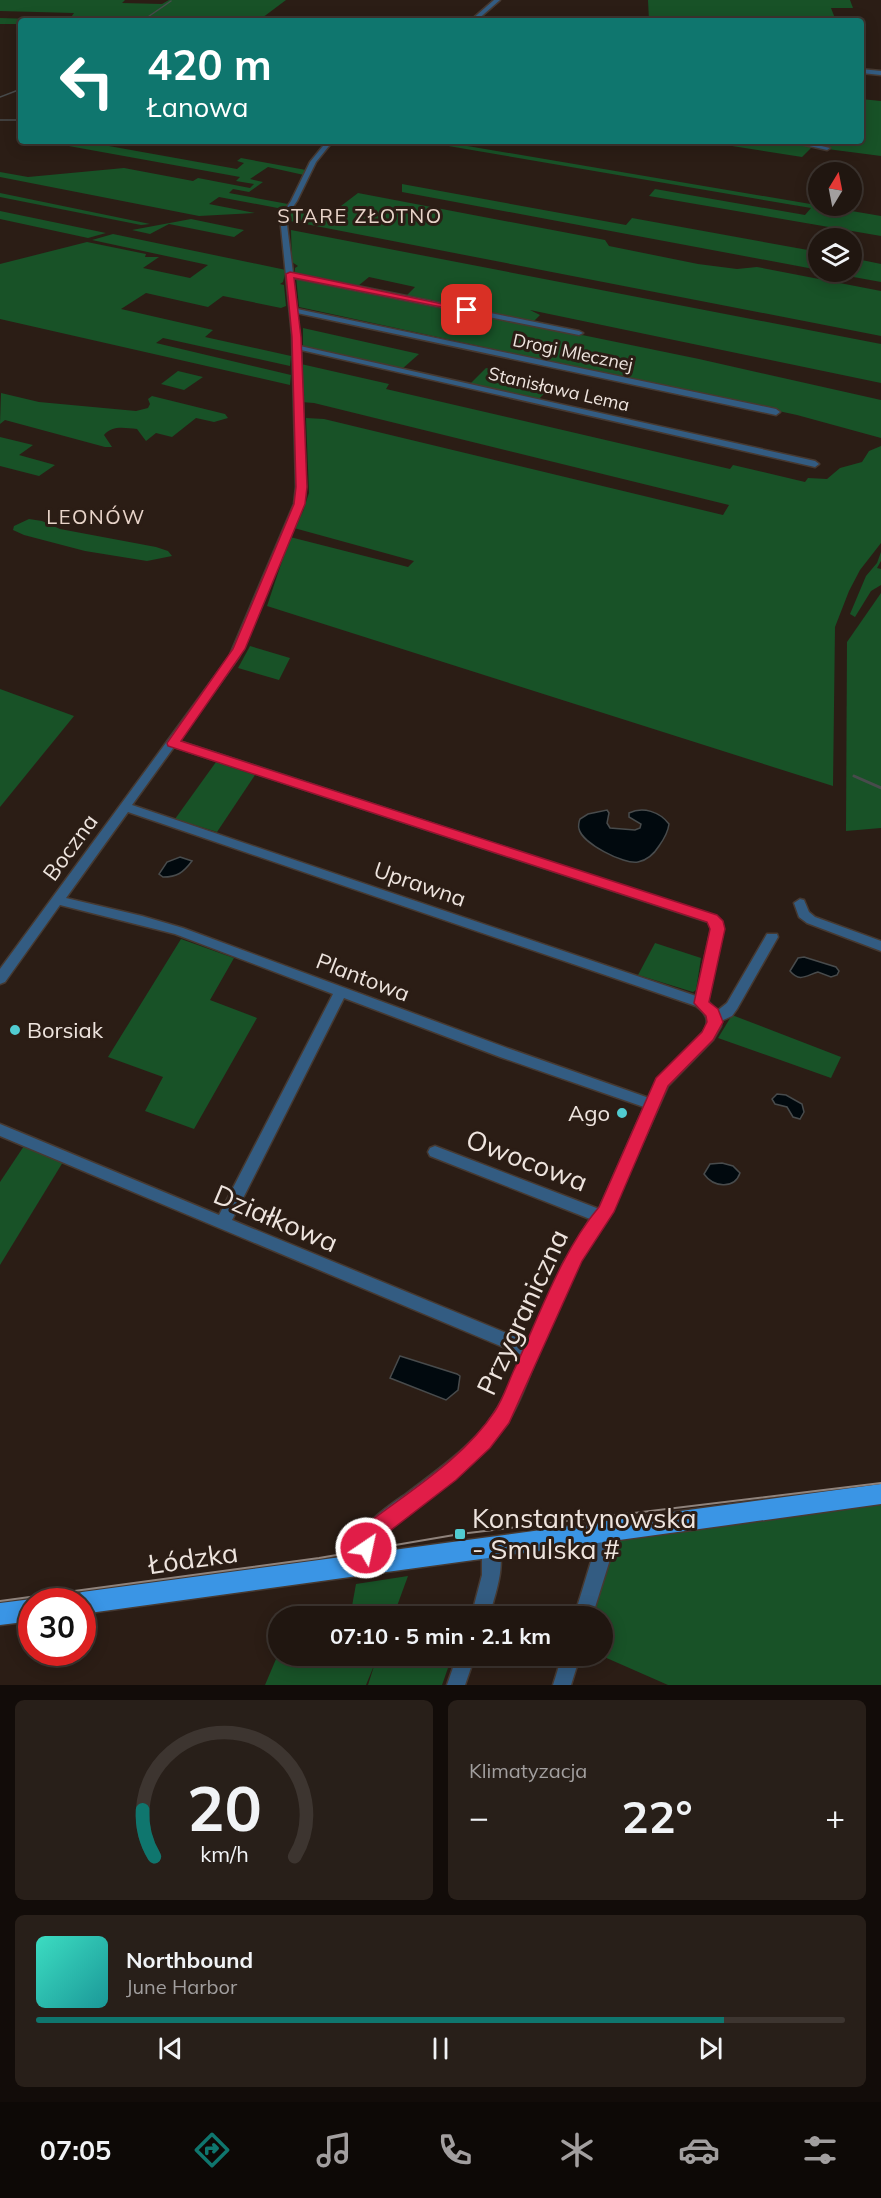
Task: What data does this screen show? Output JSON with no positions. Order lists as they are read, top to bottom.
{
  "streets": {
    "main road": ["Łódzka"],
    "street": [
      "Drogi Mlecznej",
      "Stanisława Lema",
      "Boczna",
      "Uprawna",
      "Plantowa",
      "Owocowa",
      "Działkowa",
      "Przygraniczna"
    ]
  },
  "crossings": [
    ["Boczna", "Uprawna"],
    ["Boczna", "Plantowa"],
    ["Plantowa", "Przygraniczna"],
    ["Owocowa", "Przygraniczna"],
    ["Działkowa", "Przygraniczna"],
    ["Przygraniczna", "Łódzka"]
  ],
  "districts": ["STARE ZŁOTNO", "LEONÓW"],
  "places": {
    "other": ["Borsiak", "Ago"],
    "transit": ["Konstantynowska - Smulska #"]
  },
  "north": "top",
  "page": {
    "turn": ["420 m", "Łanowa"],
    "limit": "30",
    "trip": "07:10 · 5 min · 2.1 km",
    "tile": "Klimatyzacja",
    "heat": ["−", "22°", "+"],
    "song": ["Northbound", "June Harbor"],
    "tabs": "07:05",
    "gauge": ["20", "km/h"]
  }
}
